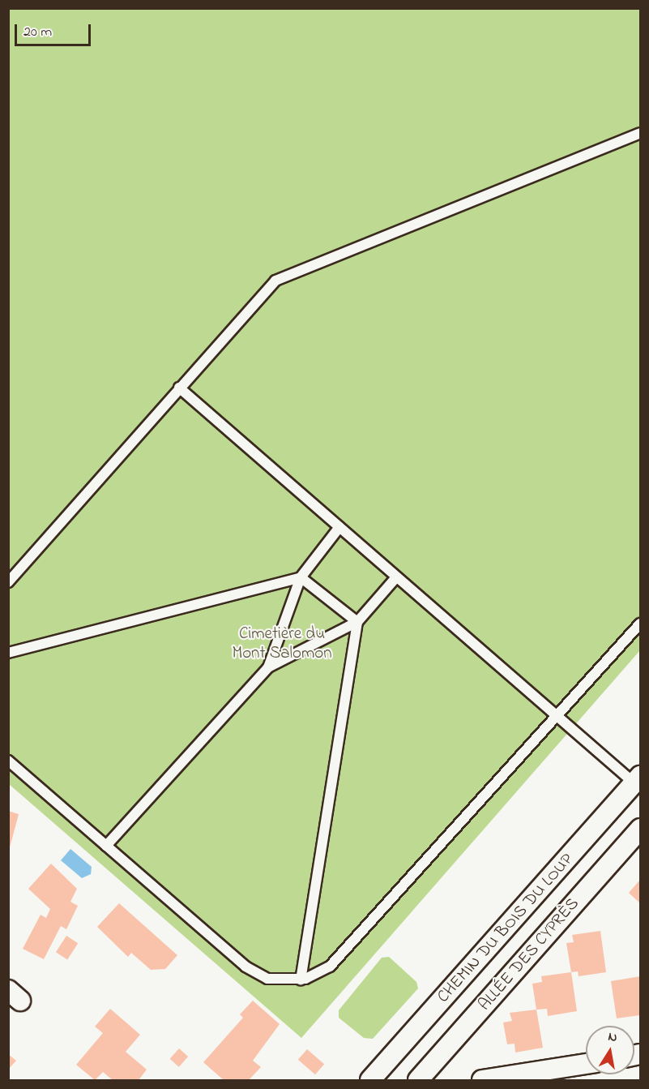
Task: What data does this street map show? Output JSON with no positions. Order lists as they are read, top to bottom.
{
  "streets": {
    "street": ["CHEMIN DU BOIS DU LOUP", "ALLÉE DES CYPRÈS"]
  },
  "parks": ["Cimetière du Mont Salomon"],
  "scale_bar": "20 m",
  "north": "top"
}
